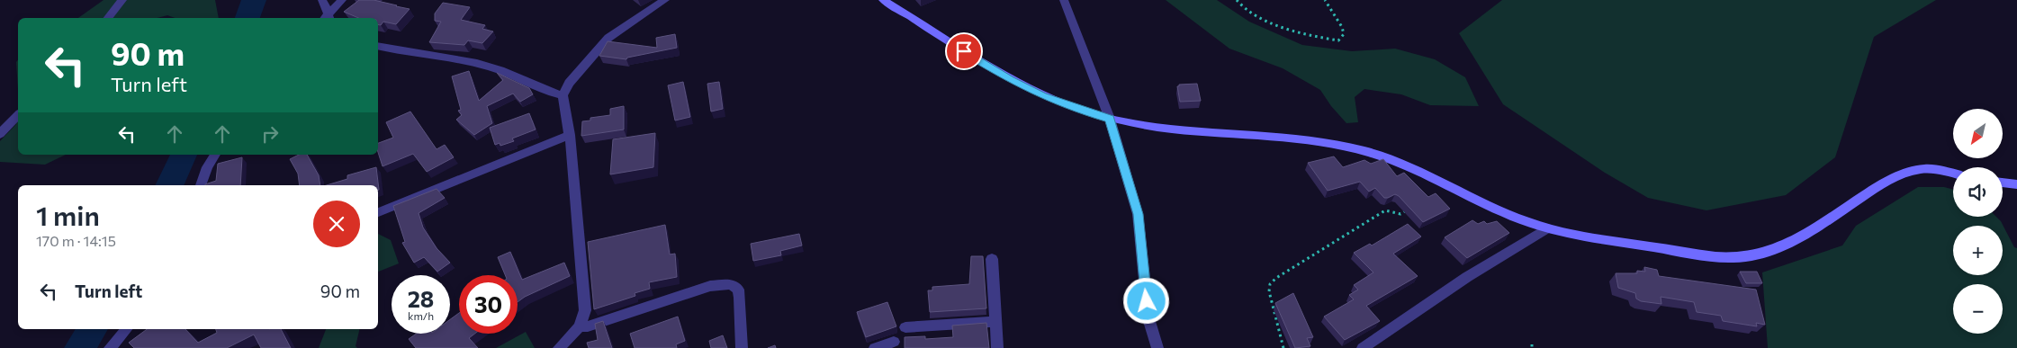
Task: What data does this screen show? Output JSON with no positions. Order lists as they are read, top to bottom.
{
  "north": "bottom left",
  "page": {
    "turn": ["90 m", "Turn left"],
    "map_buttons": ["+", "−"],
    "heading": ["1 min", "170 m · 14:15"],
    "list": [
      {
        "name": "Turn left",
        "value": "90 m"
      }
    ],
    "speed": "28 km/h",
    "limit": "30"
  }
}
